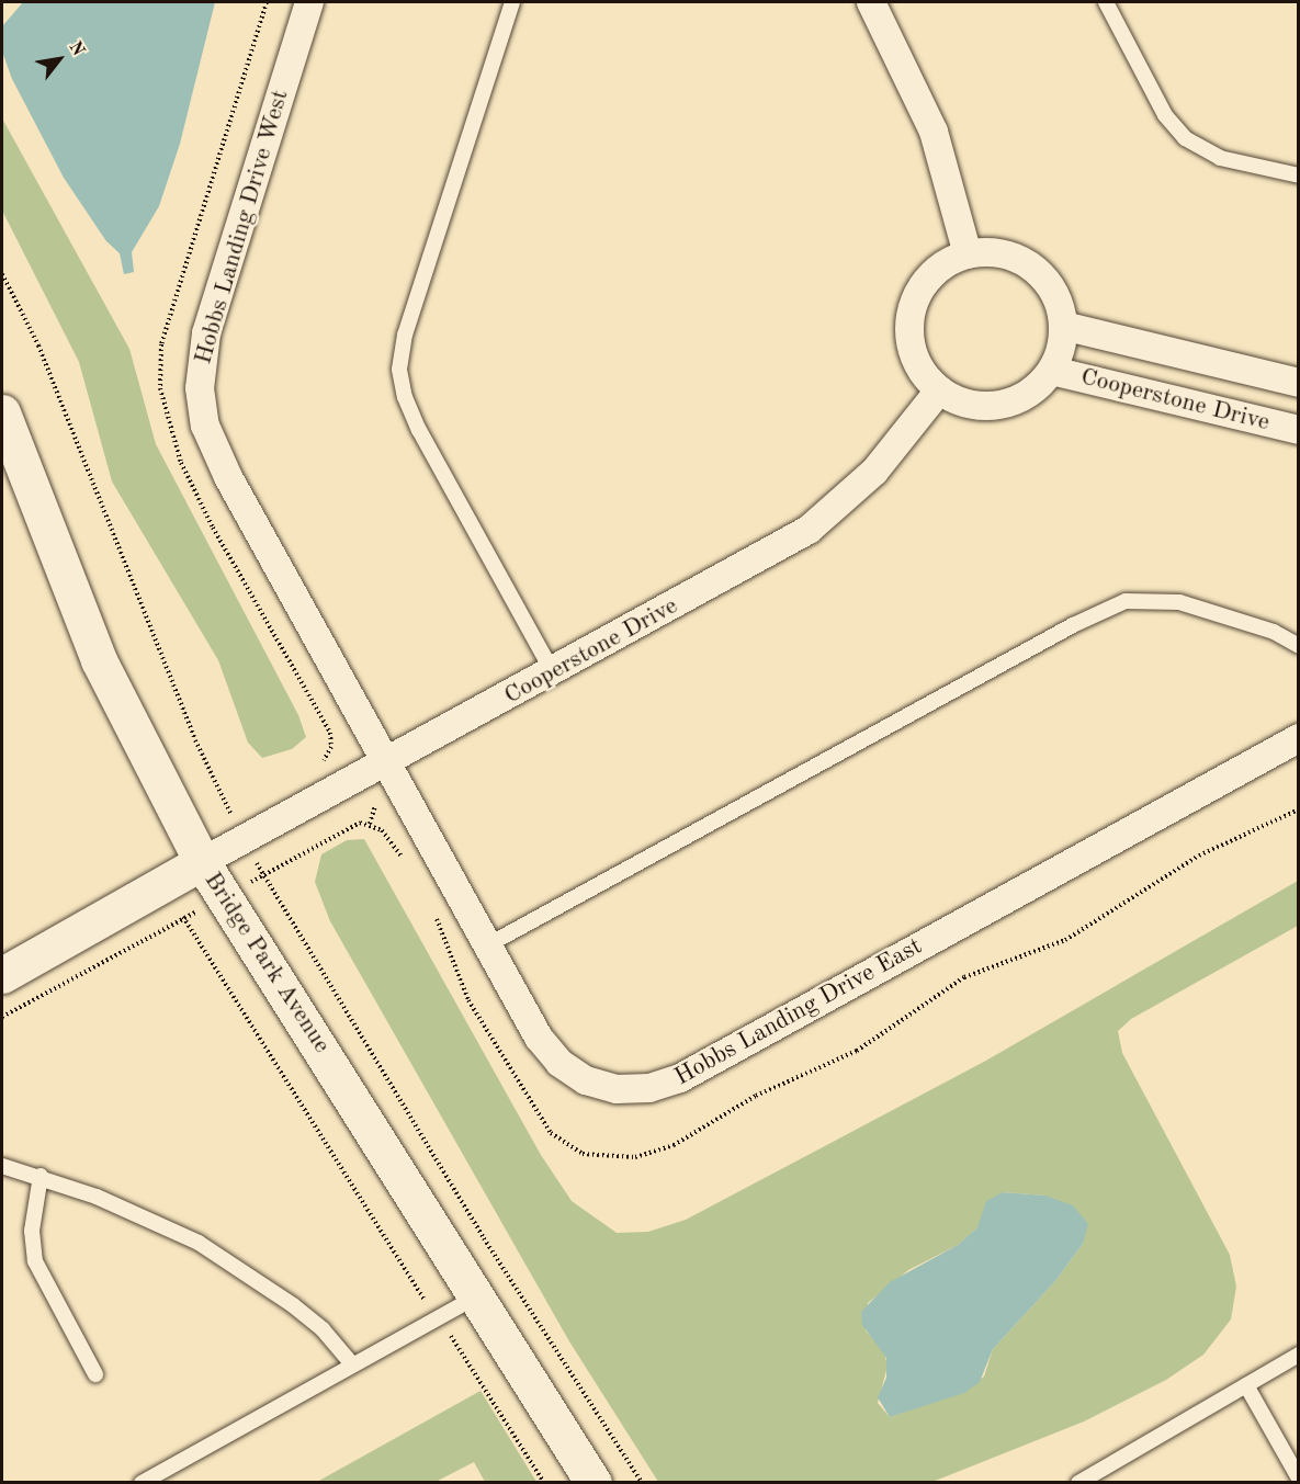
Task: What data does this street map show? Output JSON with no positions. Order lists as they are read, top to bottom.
{
  "streets": {
    "street": [
      "Hobbs Landing Drive West",
      "Cooperstone Drive",
      "Bridge Park Avenue",
      "Hobbs Landing Drive East"
    ]
  },
  "crossings": [
    ["Hobbs Landing Drive West", "Cooperstone Drive"],
    ["Hobbs Landing Drive West", "Hobbs Landing Drive East"],
    ["Cooperstone Drive", "Bridge Park Avenue"],
    ["Cooperstone Drive", "Hobbs Landing Drive East"]
  ],
  "north": "top right"
}
